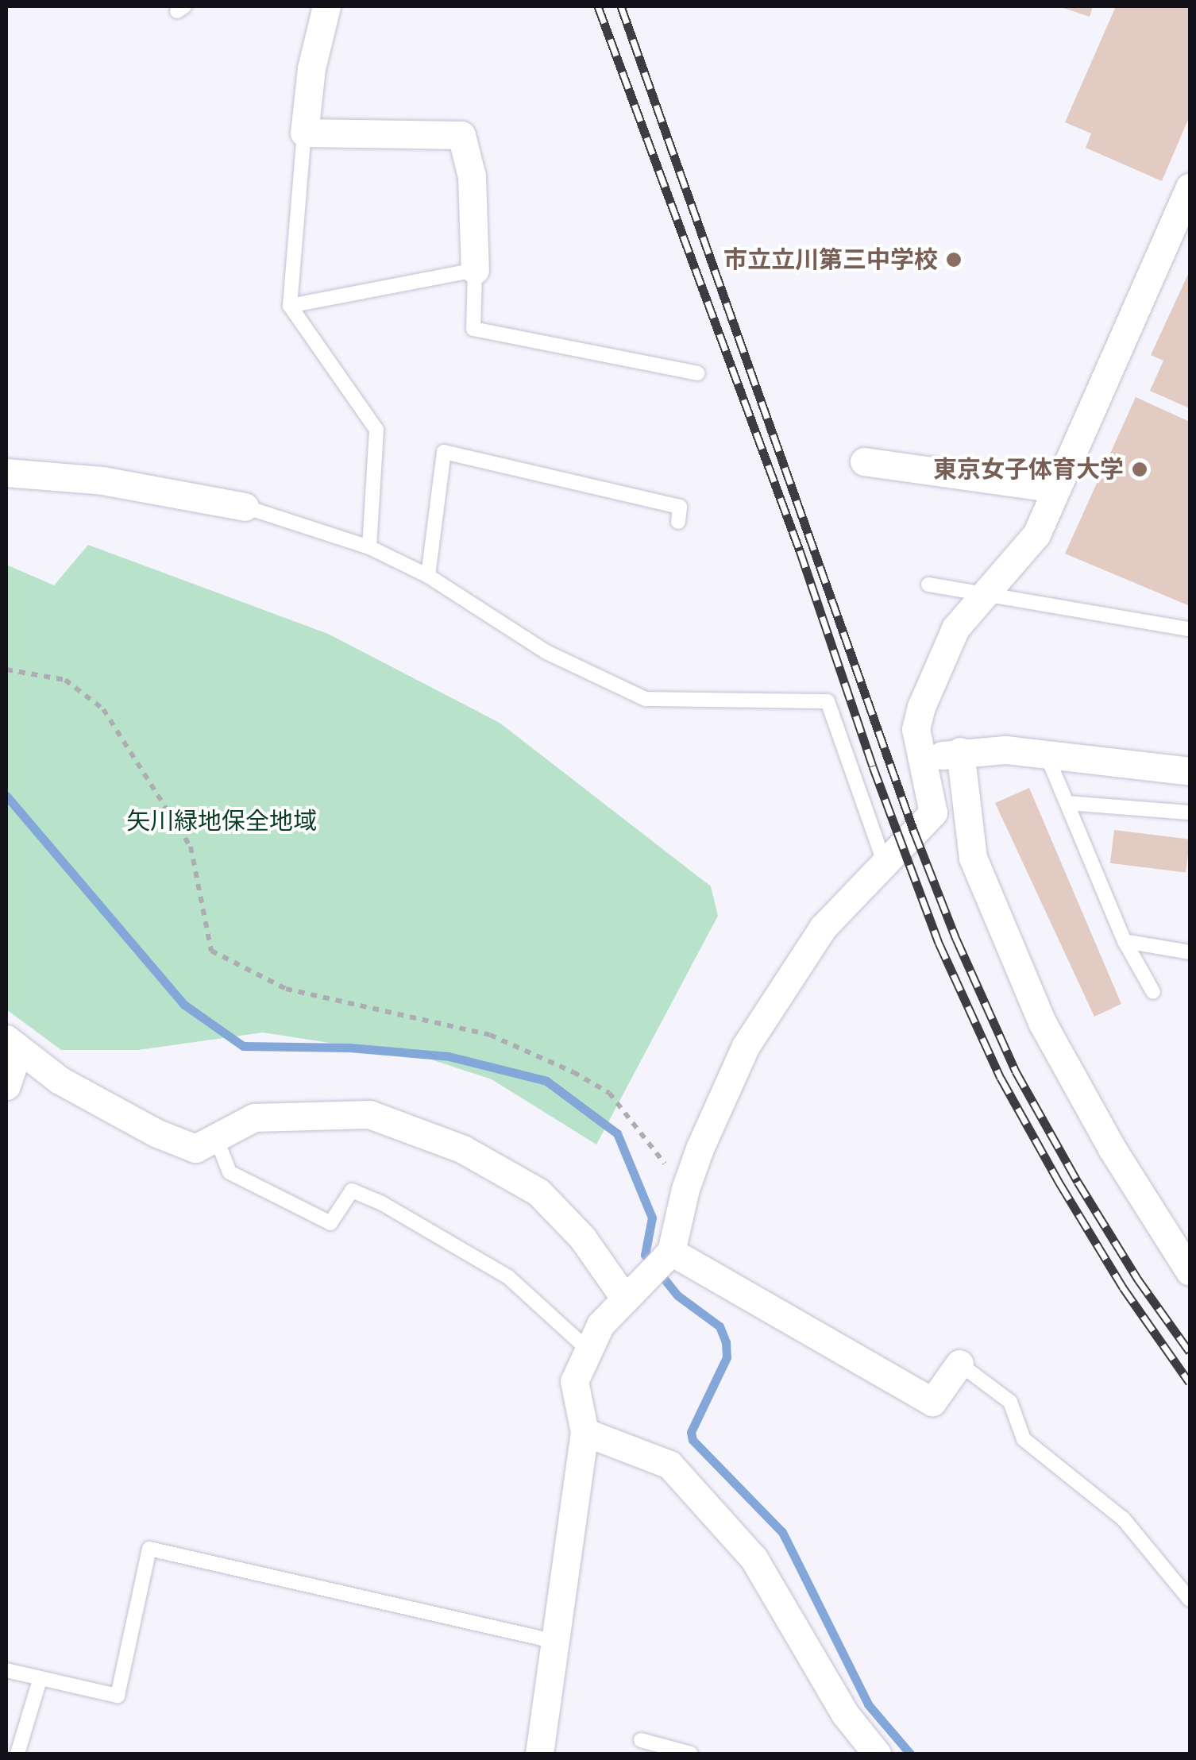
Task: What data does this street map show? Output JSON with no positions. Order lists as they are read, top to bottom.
{
  "parks": ["矢川緑地保全地域"],
  "places": ["市立立川第三中学校", "東京女子体育大学"]
}
